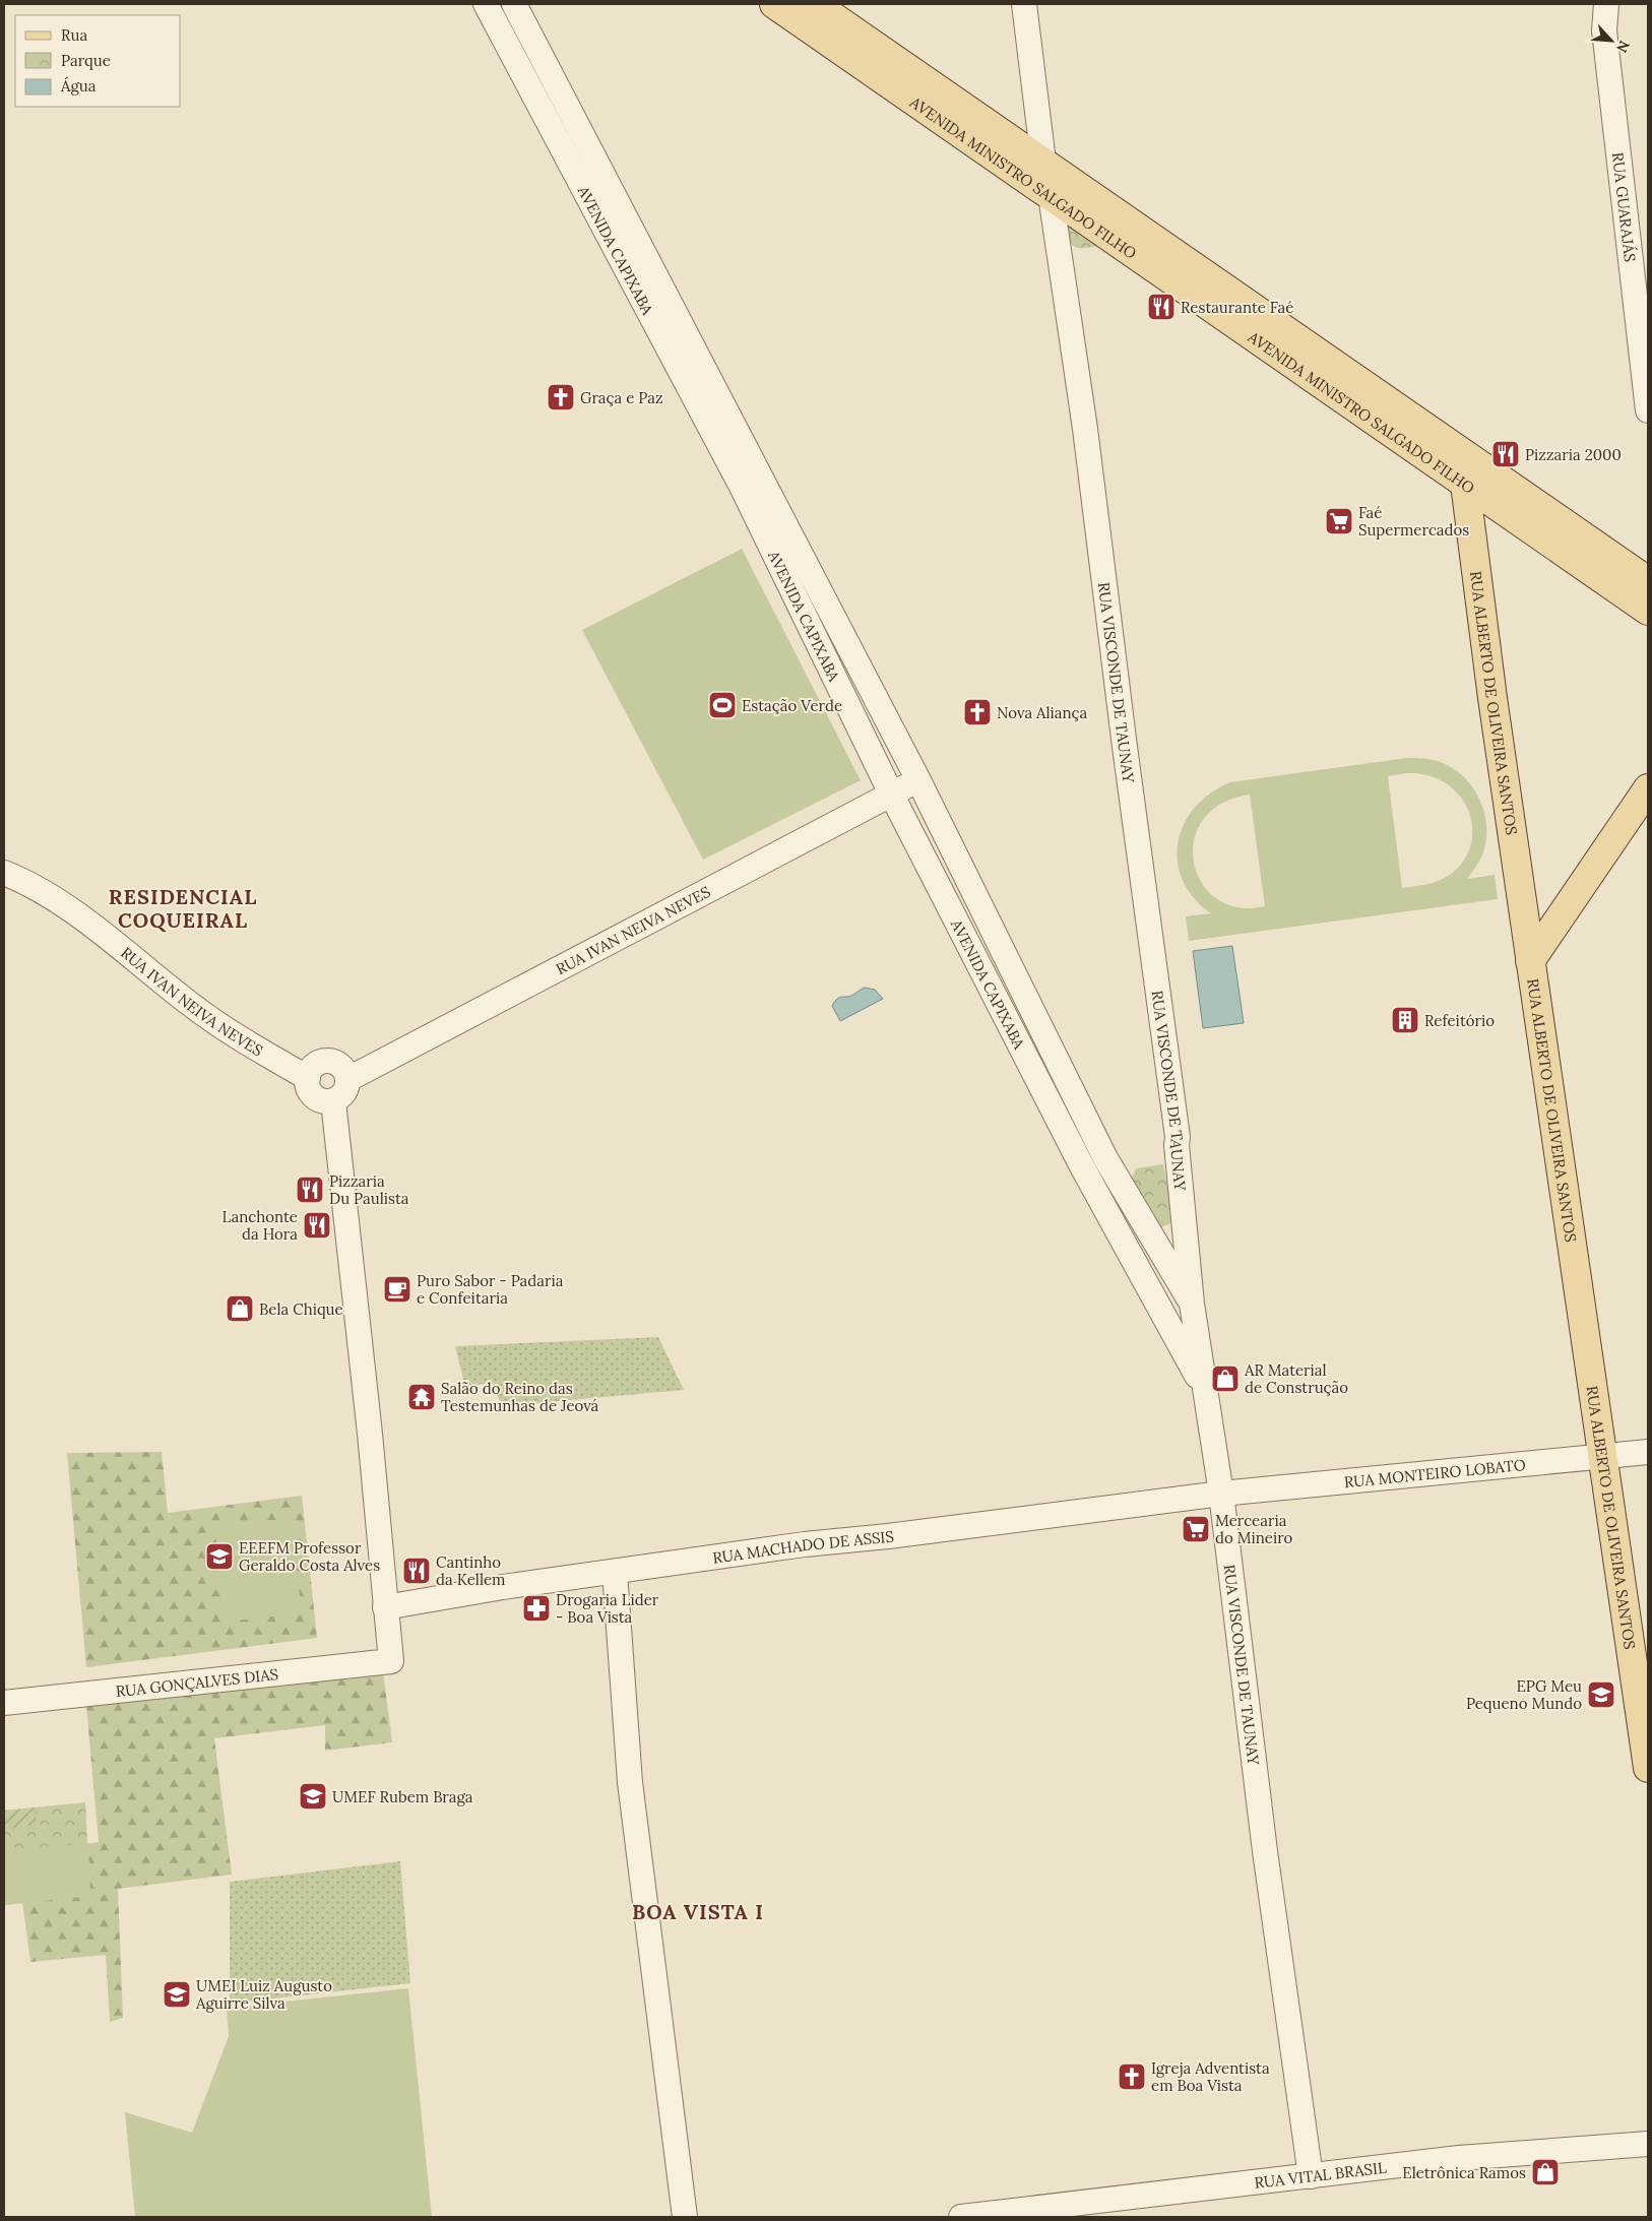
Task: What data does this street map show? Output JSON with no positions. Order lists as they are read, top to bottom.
{
  "streets": {
    "main road": ["AVENIDA MINISTRO SALGADO FILHO", "RUA ALBERTO DE OLIVEIRA SANTOS"],
    "street": [
      "RUA GUARAJÁS",
      "AVENIDA CAPIXABA",
      "RUA VISCONDE DE TAUNAY",
      "RUA IVAN NEIVA NEVES",
      "RUA MONTEIRO LOBATO",
      "RUA MACHADO DE ASSIS",
      "RUA GONÇALVES DIAS",
      "RUA VITAL BRASIL"
    ]
  },
  "crossings": [
    ["AVENIDA MINISTRO SALGADO FILHO", "RUA VISCONDE DE TAUNAY"],
    ["AVENIDA MINISTRO SALGADO FILHO", "RUA ALBERTO DE OLIVEIRA SANTOS"],
    ["AVENIDA CAPIXABA", "RUA VISCONDE DE TAUNAY"],
    ["AVENIDA CAPIXABA", "RUA IVAN NEIVA NEVES"],
    ["RUA VISCONDE DE TAUNAY", "RUA MONTEIRO LOBATO"],
    ["RUA VISCONDE DE TAUNAY", "RUA MACHADO DE ASSIS"],
    ["RUA VISCONDE DE TAUNAY", "RUA VITAL BRASIL"],
    ["RUA ALBERTO DE OLIVEIRA SANTOS", "RUA MONTEIRO LOBATO"],
    ["RUA MONTEIRO LOBATO", "RUA MACHADO DE ASSIS"],
    ["RUA MACHADO DE ASSIS", "RUA GONÇALVES DIAS"]
  ],
  "districts": ["RESIDENCIAL COQUEIRAL", "BOA VISTA I"],
  "places": {
    "restaurant": [
      "Restaurante Faé",
      "Pizzaria 2000",
      "Pizzaria Du Paulista",
      "Lanchonte da Hora",
      "Cantinho da Kellem"
    ],
    "church": ["Graça e Paz", "Nova Aliança", "Igreja Adventista em Boa Vista"],
    "supermarket": ["Faé Supermercados", "Mercearia do Mineiro"],
    "sports": ["Estação Verde"],
    "building": ["Refeitório"],
    "cafe": ["Puro Sabor - Padaria e Confeitaria"],
    "shop": ["Bela Chique", "AR Material de Construção", "Eletrônica Ramos"],
    "temple": ["Salão do Reino das Testemunhas de Jeová"],
    "school or university": [
      "EEEFM Professor Geraldo Costa Alves",
      "EPG Meu Pequeno Mundo",
      "UMEF Rubem Braga",
      "UMEI Luiz Augusto Aguirre Silva"
    ],
    "pharmacy": ["Drogaria Lider - Boa Vista"]
  },
  "legend": ["Rua", "Parque", "Água"],
  "north": "bottom right"
}
